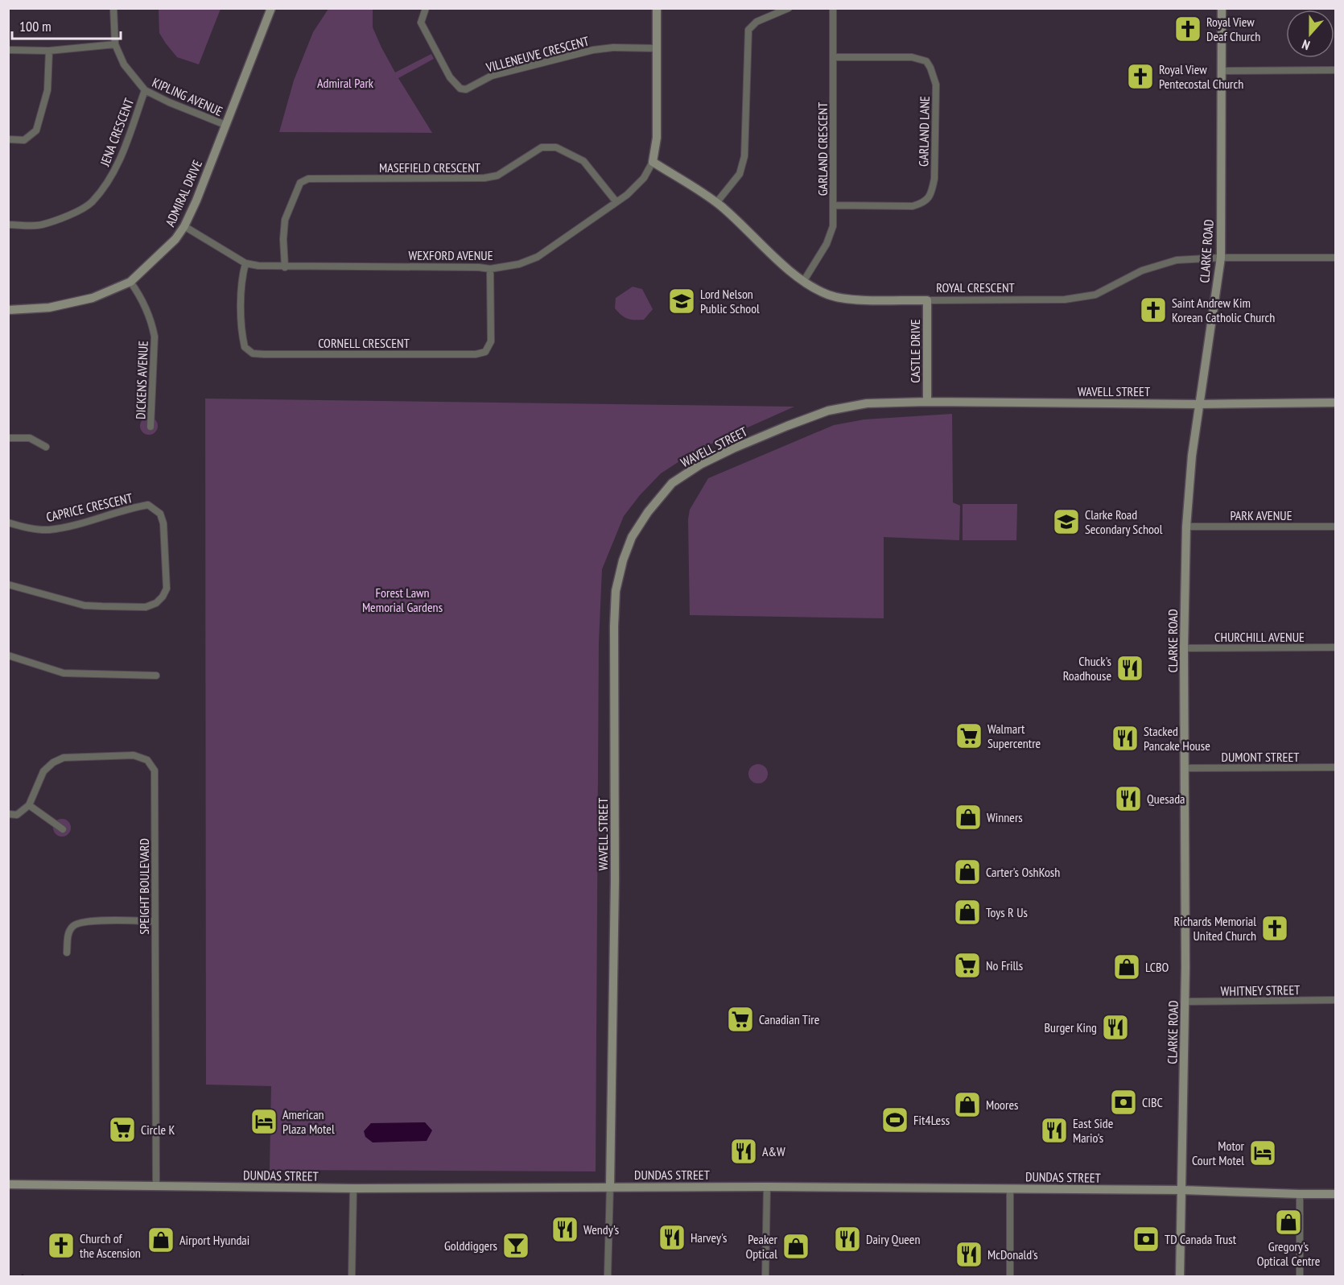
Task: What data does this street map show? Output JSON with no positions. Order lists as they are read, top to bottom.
{
  "streets": {
    "main road": [
      "ADMIRAL DRIVE",
      "CLARKE ROAD",
      "WEXFORD AVENUE",
      "ROYAL CRESCENT",
      "CASTLE DRIVE",
      "WAVELL STREET",
      "DUNDAS STREET"
    ],
    "street": [
      "VILLENEUVE CRESCENT",
      "KIPLING AVENUE",
      "GARLAND LANE",
      "JENA CRESCENT",
      "GARLAND CRESCENT",
      "MASEFIELD CRESCENT",
      "CORNELL CRESCENT",
      "DICKENS AVENUE",
      "CAPRICE CRESCENT",
      "PARK AVENUE",
      "CHURCHILL AVENUE",
      "DUMONT STREET",
      "SPEIGHT BOULEVARD",
      "WHITNEY STREET"
    ]
  },
  "crossings": [
    ["VILLENEUVE CRESCENT", "WEXFORD AVENUE"],
    ["KIPLING AVENUE", "JENA CRESCENT"],
    ["KIPLING AVENUE", "ADMIRAL DRIVE"],
    ["GARLAND LANE", "GARLAND CRESCENT"],
    ["GARLAND CRESCENT", "ROYAL CRESCENT"],
    ["MASEFIELD CRESCENT", "WEXFORD AVENUE"],
    ["ADMIRAL DRIVE", "WEXFORD AVENUE"],
    ["ADMIRAL DRIVE", "DICKENS AVENUE"],
    ["CLARKE ROAD", "ROYAL CRESCENT"],
    ["CLARKE ROAD", "WAVELL STREET"],
    ["CLARKE ROAD", "PARK AVENUE"],
    ["CLARKE ROAD", "CHURCHILL AVENUE"],
    ["CLARKE ROAD", "DUMONT STREET"],
    ["CLARKE ROAD", "WHITNEY STREET"],
    ["CLARKE ROAD", "DUNDAS STREET"],
    ["WEXFORD AVENUE", "ROYAL CRESCENT"],
    ["WEXFORD AVENUE", "CORNELL CRESCENT"],
    ["ROYAL CRESCENT", "CASTLE DRIVE"],
    ["CASTLE DRIVE", "WAVELL STREET"],
    ["WAVELL STREET", "DUNDAS STREET"],
    ["SPEIGHT BOULEVARD", "DUNDAS STREET"]
  ],
  "parks": ["Admiral Park", "Forest Lawn Memorial Gardens"],
  "places": {
    "church": [
      "Royal View Deaf Church",
      "Royal View Pentecostal Church",
      "Saint Andrew Kim Korean Catholic Church",
      "Richards Memorial United Church",
      "Church of the Ascension"
    ],
    "school or university": ["Lord Nelson Public School", "Clarke Road Secondary School"],
    "restaurant": [
      "Chuck's Roadhouse",
      "Stacked Pancake House",
      "Quesada",
      "Burger King",
      "East Side Mario's",
      "A&W",
      "Wendy's",
      "Harvey's",
      "Dairy Queen",
      "McDonald's"
    ],
    "supermarket": [
      "Walmart Supercentre",
      "No Frills",
      "Canadian Tire",
      "Circle K"
    ],
    "shop": [
      "Winners",
      "Carter's OshKosh",
      "Toys R Us",
      "LCBO",
      "Moores",
      "Gregory's Optical Centre",
      "Airport Hyundai",
      "Peaker Optical"
    ],
    "bank": ["CIBC", "TD Canada Trust"],
    "sports": ["Fit4Less"],
    "hotel": ["American Plaza Motel", "Motor Court Motel"],
    "bar": ["Golddiggers"]
  },
  "scale_bar": "100 m",
  "north": "bottom"
}
